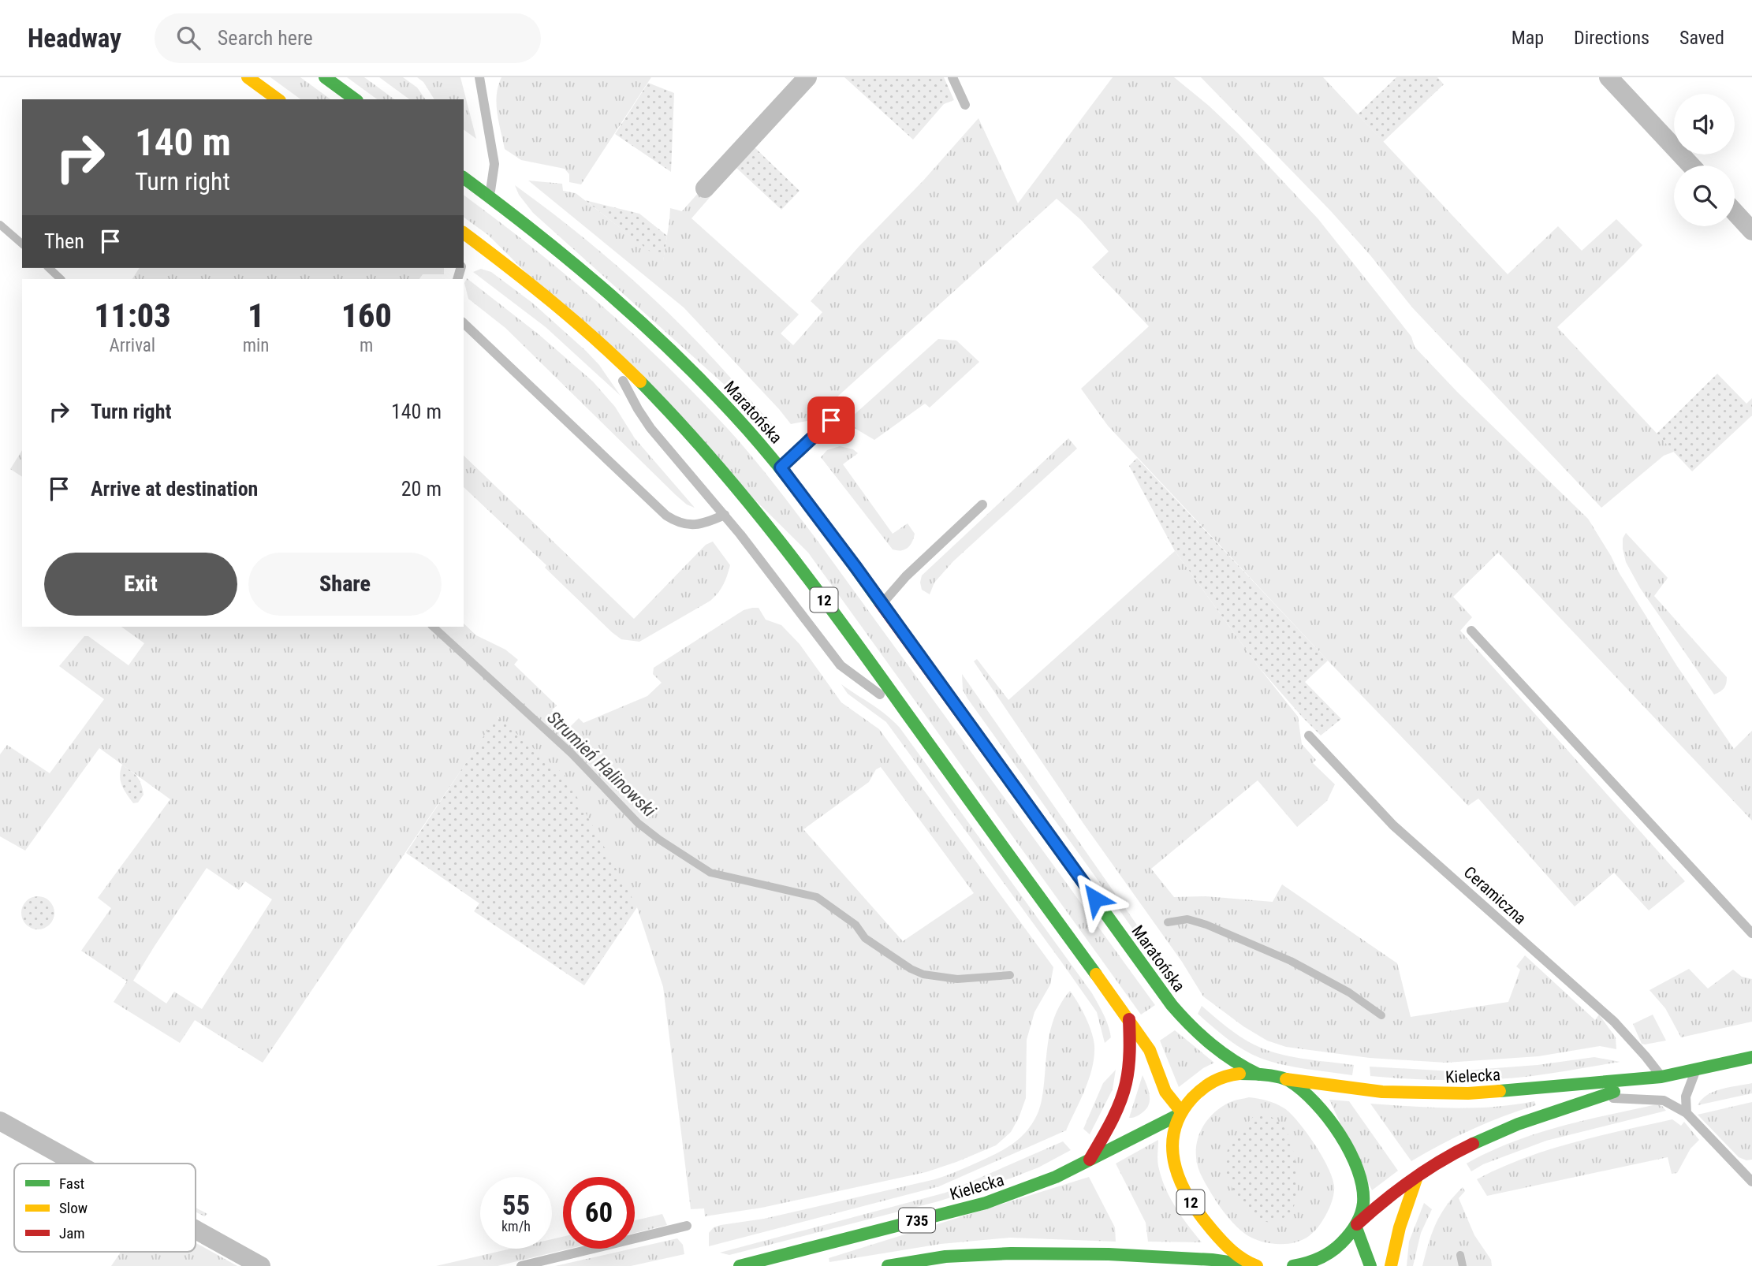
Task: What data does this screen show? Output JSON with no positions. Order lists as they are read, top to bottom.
{
  "streets": {
    "main road": [
      "Maratońska",
      "12",
      "Kielecka",
      "735"
    ],
    "lane": ["Ceramiczna"]
  },
  "crossings": [
    ["Maratońska", "Kielecka"],
    ["Maratońska", "735"],
    ["12", "Kielecka"],
    ["12", "735"],
    ["Ceramiczna", "Kielecka"],
    ["Kielecka", "735"]
  ],
  "water": ["Strumień Halinowski"],
  "legend": ["Fast", "Slow", "Jam"],
  "page": {
    "header": "Headway",
    "search": "Search here",
    "nav": ["Map", "Directions", "Saved"],
    "turn": ["140 m", "Turn right"],
    "then": "Then",
    "eta": [
      "11:03",
      "Arrival",
      "1",
      "min",
      "160",
      "m"
    ],
    "list": [
      {
        "name": "Turn right",
        "value": "140 m"
      },
      {
        "name": "Arrive at destination",
        "value": "20 m"
      }
    ],
    "buttons": ["Exit", "Share"],
    "speed": "55 km/h",
    "limit": "60"
  }
}
